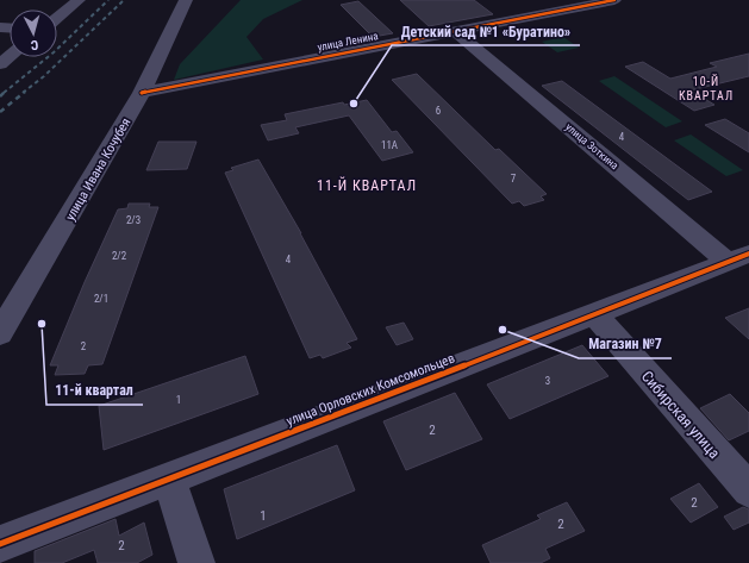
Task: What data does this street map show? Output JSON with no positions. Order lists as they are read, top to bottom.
{
  "streets": {
    "street": [
      "улица Ленина",
      "улица Зоткина",
      "улица Ивана Кочубея",
      "улица Орловских Комсомольцев",
      "Сибирская улица"
    ]
  },
  "crossings": [
    ["улица Ленина", "улица Зоткина"],
    ["улица Ленина", "улица Ивана Кочубея"],
    ["улица Зоткина", "улица Орловских Комсомольцев"],
    ["улица Орловских Комсомольцев", "Сибирская улица"]
  ],
  "districts": ["10-Й КВАРТАЛ", "11-Й КВАРТАЛ"],
  "places": ["Детский сад №1 «Буратино»", "11-й квартал", "Магазин №7"],
  "house_numbers": [
    "6",
    "4",
    "11А",
    "7",
    "2/3",
    "2/2",
    "4",
    "2/1",
    "2",
    "3",
    "1",
    "2",
    "2",
    "1",
    "2",
    "2"
  ],
  "north": "bottom"
}
